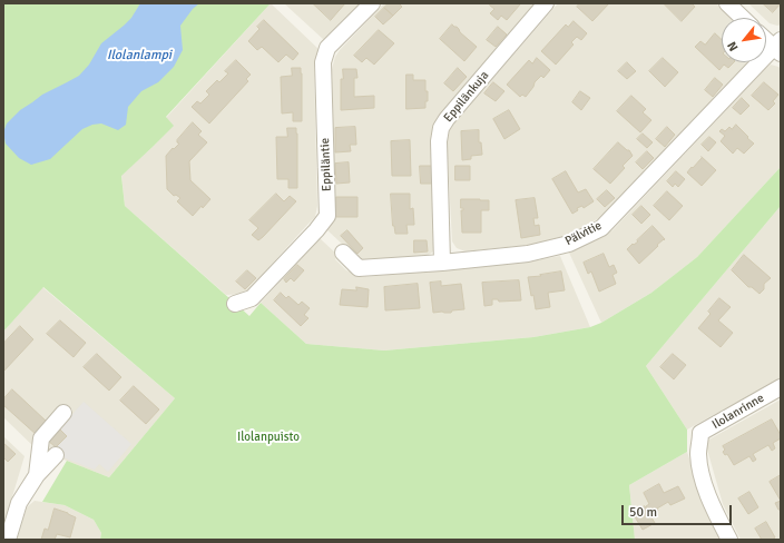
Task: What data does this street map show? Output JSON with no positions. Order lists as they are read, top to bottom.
{
  "streets": {
    "street": [
      "Eppilänkuja",
      "Eppiläntie",
      "Pälvitie",
      "Ilolanrinne"
    ]
  },
  "crossings": [
    ["Eppilänkuja", "Pälvitie"]
  ],
  "water": ["Ilolanlampi"],
  "parks": ["Ilolanpuisto"],
  "scale_bar": "50 m",
  "north": "bottom left"
}
